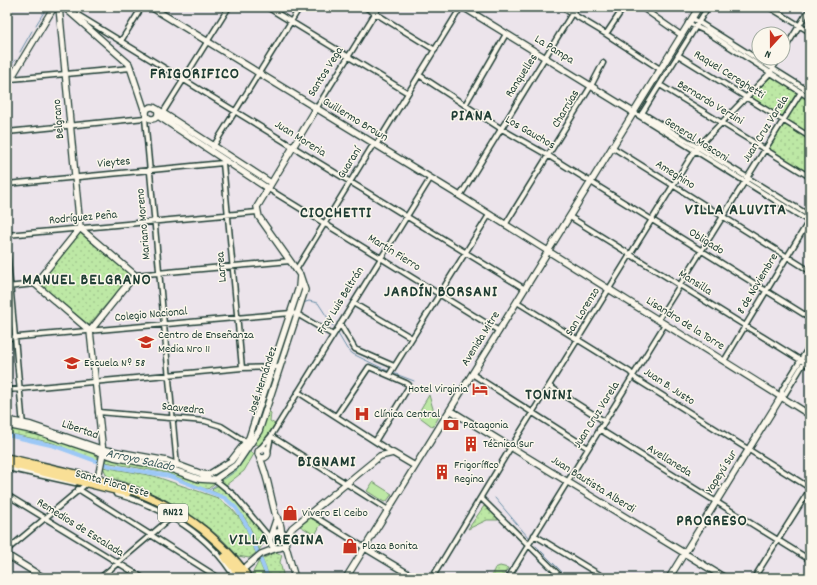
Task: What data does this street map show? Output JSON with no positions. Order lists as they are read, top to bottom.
{
  "streets": {
    "highway": ["RN22"],
    "street": [
      "La Pampa",
      "Santos Vega",
      "Raquel Cereghetti",
      "Ranquelles",
      "Bernardo Verzini",
      "Charrúas",
      "Belgrano",
      "Guillermo Brown",
      "Juan Cruz Varela",
      "Los Gauchos",
      "Juan Moreria",
      "General Mosconi",
      "Vieytes",
      "Guaraní",
      "Ameghino",
      "Rodríguez Peña",
      "Mariano Moreno",
      "Obligado",
      "Martín Fierro",
      "Larrea",
      "Mansilla",
      "8 de Noviembre",
      "Fray Luis Beltrán",
      "San Lorenzo",
      "Colegio Nacional",
      "Lisandro de la Torre",
      "Avenida Mitre",
      "José Hernández",
      "Juan B. Justo",
      "Saavedra",
      "Libertad",
      "Avellaneda",
      "Yapeyú Sur",
      "Santa Flora Este",
      "Juan Bautista Alberdi",
      "Remedios de Escalada"
    ]
  },
  "crossings": [
    ["La Pampa", "Ranquelles"],
    ["La Pampa", "Charrúas"],
    ["La Pampa", "General Mosconi"],
    ["La Pampa", "Guaraní"],
    ["La Pampa", "Avenida Mitre"],
    ["Santos Vega", "Guillermo Brown"],
    ["Santos Vega", "Juan Moreria"],
    ["Santos Vega", "Rodríguez Peña"],
    ["Santos Vega", "Martín Fierro"],
    ["Santos Vega", "José Hernández"],
    ["Raquel Cereghetti", "Juan Cruz Varela"],
    ["Raquel Cereghetti", "San Lorenzo"],
    ["Ranquelles", "Guillermo Brown"],
    ["Ranquelles", "Los Gauchos"],
    ["Bernardo Verzini", "Juan Cruz Varela"],
    ["Bernardo Verzini", "San Lorenzo"],
    ["Charrúas", "Guillermo Brown"],
    ["Charrúas", "Los Gauchos"],
    ["Belgrano", "Vieytes"],
    ["Belgrano", "Rodríguez Peña"],
    ["Guillermo Brown", "Guaraní"],
    ["Guillermo Brown", "Fray Luis Beltrán"],
    ["Guillermo Brown", "Lisandro de la Torre"],
    ["Guillermo Brown", "Avenida Mitre"],
    ["Juan Cruz Varela", "General Mosconi"],
    ["Juan Cruz Varela", "Ameghino"],
    ["Juan Cruz Varela", "Obligado"],
    ["Juan Cruz Varela", "Mansilla"],
    ["Juan Cruz Varela", "Lisandro de la Torre"],
    ["Juan Cruz Varela", "Juan B. Justo"],
    ["Juan Cruz Varela", "Avellaneda"],
    ["Juan Cruz Varela", "Juan Bautista Alberdi"],
    ["Los Gauchos", "Guaraní"],
    ["Los Gauchos", "Obligado"],
    ["Los Gauchos", "Avenida Mitre"],
    ["Juan Moreria", "Guaraní"],
    ["Juan Moreria", "Mariano Moreno"],
    ["Juan Moreria", "Fray Luis Beltrán"],
    ["Juan Moreria", "Avenida Mitre"],
    ["General Mosconi", "8 de Noviembre"],
    ["General Mosconi", "San Lorenzo"],
    ["General Mosconi", "Avenida Mitre"],
    ["Vieytes", "Mariano Moreno"],
    ["Vieytes", "Martín Fierro"],
    ["Vieytes", "Larrea"],
    ["Guaraní", "Martín Fierro"],
    ["Guaraní", "José Hernández"],
    ["Ameghino", "8 de Noviembre"],
    ["Ameghino", "San Lorenzo"],
    ["Ameghino", "Avenida Mitre"],
    ["Rodríguez Peña", "Mariano Moreno"],
    ["Rodríguez Peña", "Larrea"],
    ["Rodríguez Peña", "José Hernández"],
    ["Mariano Moreno", "Martín Fierro"],
    ["Mariano Moreno", "Colegio Nacional"],
    ["Mariano Moreno", "Saavedra"],
    ["Mariano Moreno", "Libertad"],
    ["Obligado", "8 de Noviembre"],
    ["Obligado", "San Lorenzo"],
    ["Obligado", "Avenida Mitre"],
    ["Martín Fierro", "Larrea"],
    ["Martín Fierro", "Fray Luis Beltrán"],
    ["Martín Fierro", "Avenida Mitre"],
    ["Larrea", "Colegio Nacional"],
    ["Mansilla", "8 de Noviembre"],
    ["Mansilla", "San Lorenzo"],
    ["Mansilla", "Avenida Mitre"],
    ["Mansilla", "Yapeyú Sur"],
    ["8 de Noviembre", "Lisandro de la Torre"],
    ["Fray Luis Beltrán", "Saavedra"],
    ["Fray Luis Beltrán", "Libertad"],
    ["San Lorenzo", "Lisandro de la Torre"],
    ["San Lorenzo", "Juan B. Justo"],
    ["San Lorenzo", "Juan Bautista Alberdi"],
    ["Colegio Nacional", "José Hernández"],
    ["Lisandro de la Torre", "Avenida Mitre"],
    ["Lisandro de la Torre", "Yapeyú Sur"],
    ["Avenida Mitre", "Juan B. Justo"],
    ["Avenida Mitre", "Juan Bautista Alberdi"],
    ["José Hernández", "Saavedra"],
    ["José Hernández", "Libertad"],
    ["Juan B. Justo", "Yapeyú Sur"],
    ["Avellaneda", "Yapeyú Sur"],
    ["Yapeyú Sur", "Juan Bautista Alberdi"],
    ["Santa Flora Este", "RN22"]
  ],
  "districts": [
    "FRIGORIFICO",
    "PIANA",
    "VILLA ALUVITA",
    "CIOCHETTI",
    "MANUEL BELGRANO",
    "JARDÍN BORSANI",
    "TONINI",
    "BIGNAMI",
    "PROGRESO",
    "VILLA REGINA"
  ],
  "water": ["Arroyo Salado"],
  "places": {
    "school or university": ["Centro de Enseñanza Media Nro 11", "Escuela Nº 58"],
    "hotel": ["Hotel Virginia"],
    "hospital": ["Clínica Central"],
    "bank": ["Patagonia"],
    "building": ["Técnica Sur", "Frigorífico Regina"],
    "shop": ["Vivero El Ceibo", "Plaza Bonita"]
  },
  "north": "bottom"
}
